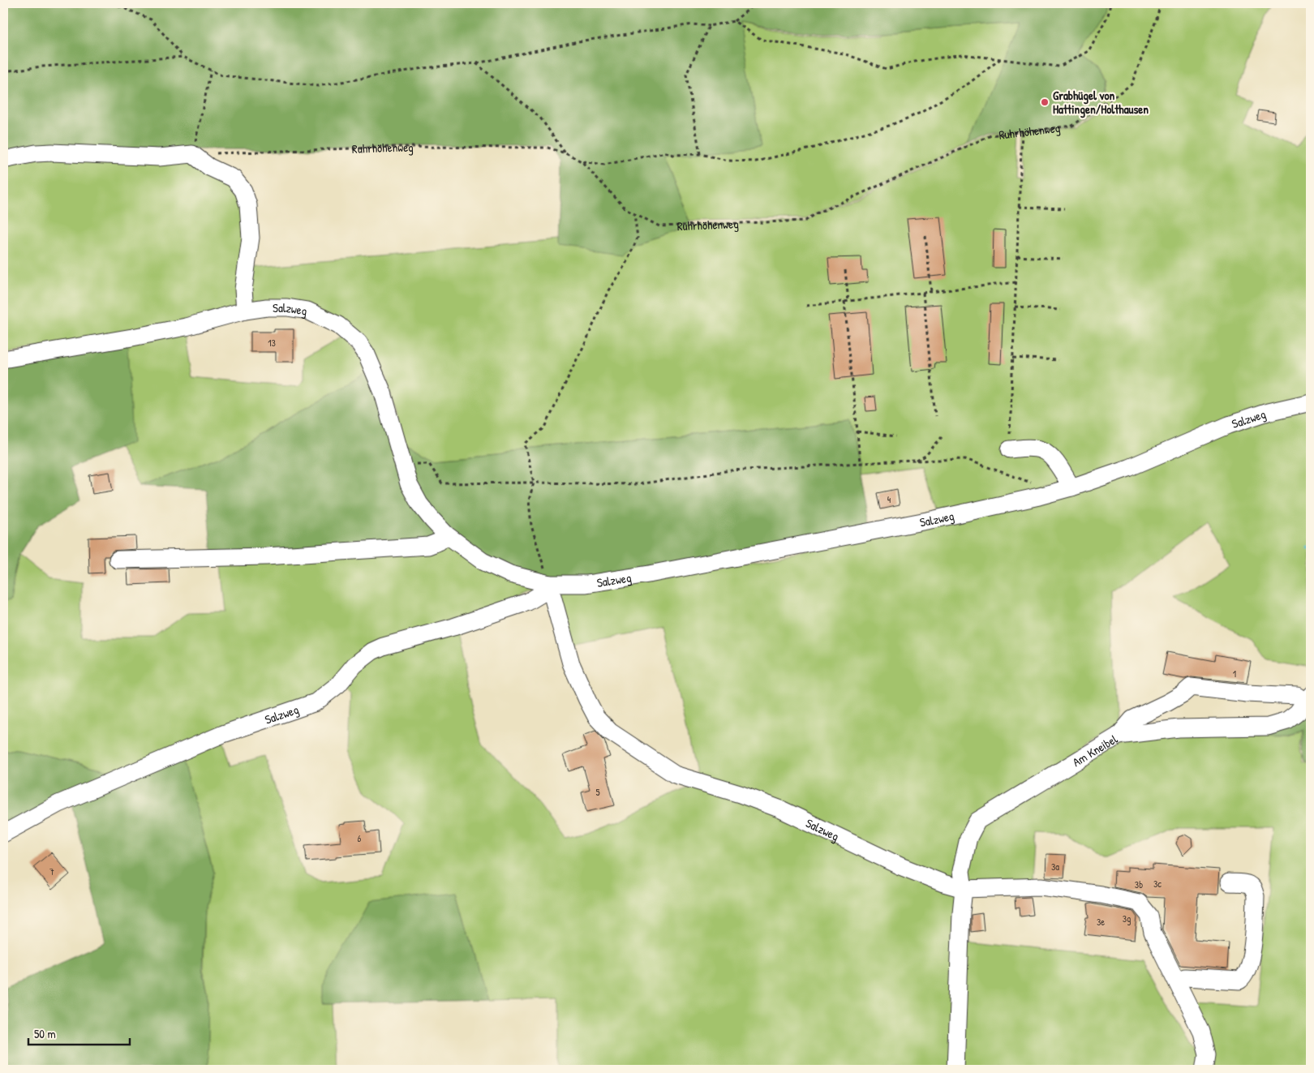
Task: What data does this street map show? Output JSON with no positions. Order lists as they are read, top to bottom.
{
  "streets": {
    "street": ["Salzweg", "Am Kneibel"],
    "path": ["Ruhrhöhenweg"]
  },
  "crossings": [
    ["Salzweg", "Am Kneibel"]
  ],
  "places": ["Grabhügel von Hattingen/Holthausen"],
  "house_numbers": [
    "13",
    "4",
    "1",
    "5",
    "6",
    "3a",
    "7",
    "3c",
    "3b",
    "3g",
    "3e"
  ],
  "scale_bar": "50 m"
}
